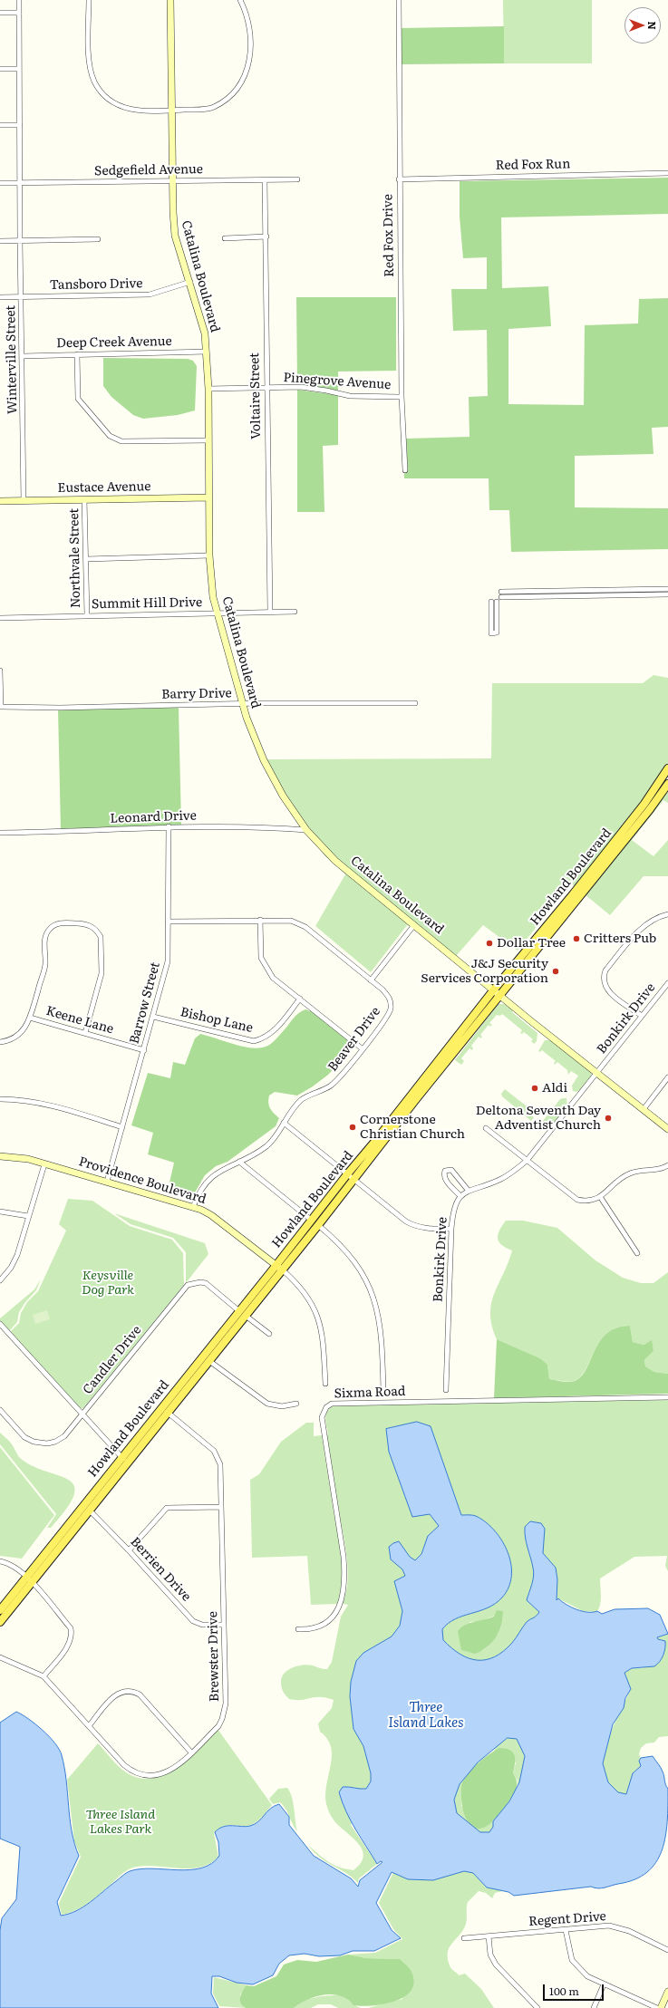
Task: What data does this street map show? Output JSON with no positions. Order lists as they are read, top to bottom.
{
  "streets": {
    "main road": ["Howland Boulevard"],
    "street": [
      "Red Fox Run",
      "Sedgefield Avenue",
      "Red Fox Drive",
      "Catalina Boulevard",
      "Tansboro Drive",
      "Deep Creek Avenue",
      "Winterville Street",
      "Pinegrove Avenue",
      "Voltaire Street",
      "Eustace Avenue",
      "Northvale Street",
      "Summit Hill Drive",
      "Barry Drive",
      "Leonard Drive",
      "Barrow Street",
      "Bonkirk Drive",
      "Keene Lane",
      "Bishop Lane",
      "Beaver Drive",
      "Providence Boulevard",
      "Candler Drive",
      "Sixma Road",
      "Berrien Drive",
      "Brewster Drive",
      "Regent Drive"
    ]
  },
  "crossings": [
    ["Red Fox Run", "Red Fox Drive"],
    ["Sedgefield Avenue", "Catalina Boulevard"],
    ["Sedgefield Avenue", "Winterville Street"],
    ["Sedgefield Avenue", "Voltaire Street"],
    ["Catalina Boulevard", "Tansboro Drive"],
    ["Catalina Boulevard", "Deep Creek Avenue"],
    ["Catalina Boulevard", "Pinegrove Avenue"],
    ["Catalina Boulevard", "Eustace Avenue"],
    ["Catalina Boulevard", "Summit Hill Drive"],
    ["Catalina Boulevard", "Barry Drive"],
    ["Catalina Boulevard", "Leonard Drive"],
    ["Catalina Boulevard", "Howland Boulevard"],
    ["Catalina Boulevard", "Bonkirk Drive"],
    ["Tansboro Drive", "Winterville Street"],
    ["Deep Creek Avenue", "Winterville Street"],
    ["Winterville Street", "Eustace Avenue"],
    ["Pinegrove Avenue", "Voltaire Street"],
    ["Voltaire Street", "Summit Hill Drive"],
    ["Eustace Avenue", "Northvale Street"],
    ["Northvale Street", "Summit Hill Drive"],
    ["Leonard Drive", "Barrow Street"],
    ["Howland Boulevard", "Providence Boulevard"],
    ["Howland Boulevard", "Candler Drive"],
    ["Howland Boulevard", "Berrien Drive"],
    ["Howland Boulevard", "Brewster Drive"],
    ["Barrow Street", "Keene Lane"],
    ["Barrow Street", "Bishop Lane"],
    ["Barrow Street", "Beaver Drive"],
    ["Barrow Street", "Providence Boulevard"],
    ["Beaver Drive", "Providence Boulevard"],
    ["Berrien Drive", "Brewster Drive"]
  ],
  "water": ["Three Island Lakes"],
  "parks": ["Keysville Dog Park", "Three Island Lakes Park"],
  "places": [
    "Critters Pub",
    "Dollar Tree",
    "J&J Security Services Corporation",
    "Aldi",
    "Deltona Seventh Day Adventist Church",
    "Cornerstone Christian Church"
  ],
  "scale_bar": "100 m",
  "north": "right"
}
